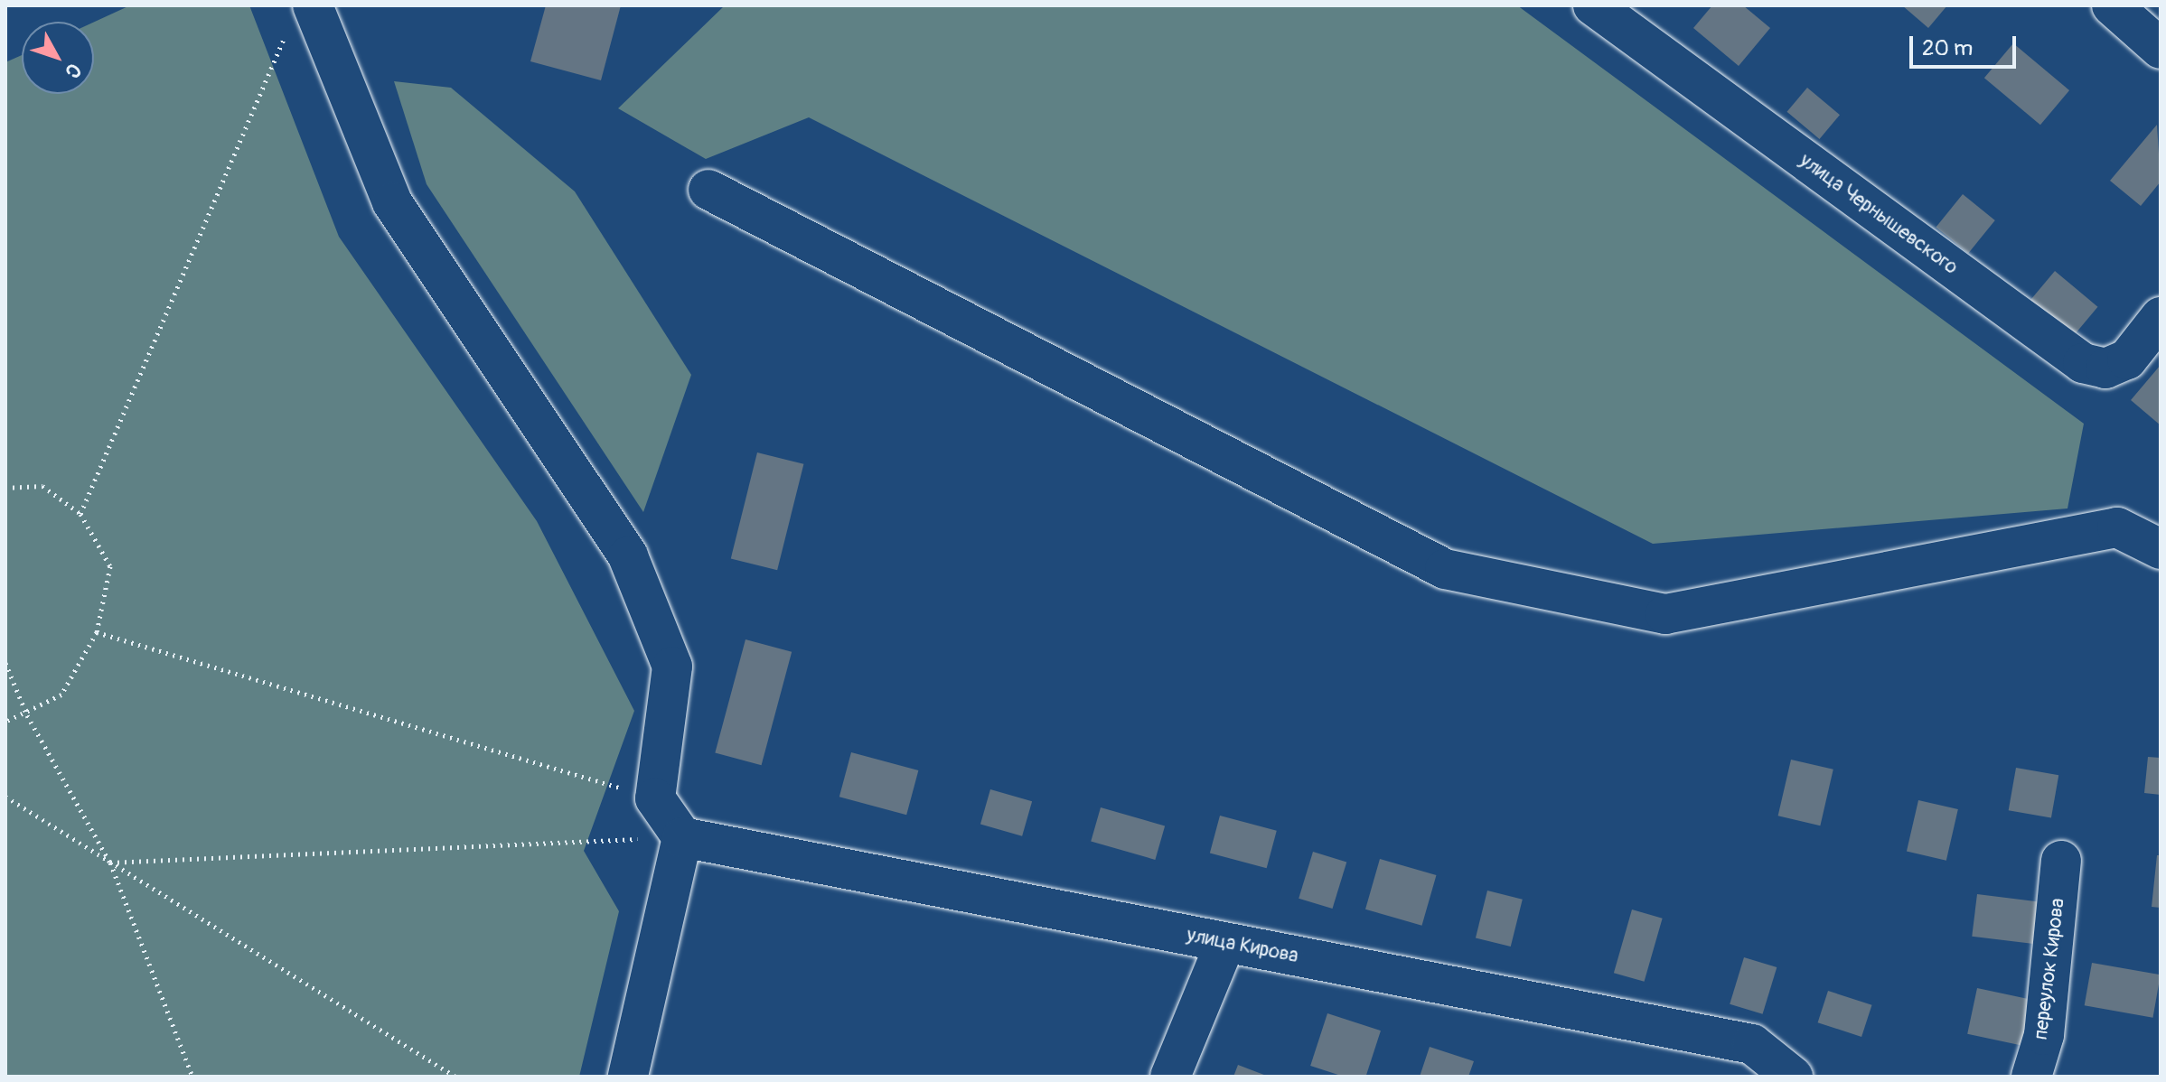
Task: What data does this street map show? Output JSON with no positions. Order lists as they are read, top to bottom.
{
  "streets": {
    "street": ["улица Чернышевского", "улица Кирова", "переулок Кирова"]
  },
  "scale_bar": "20 m",
  "north": "bottom right"
}
